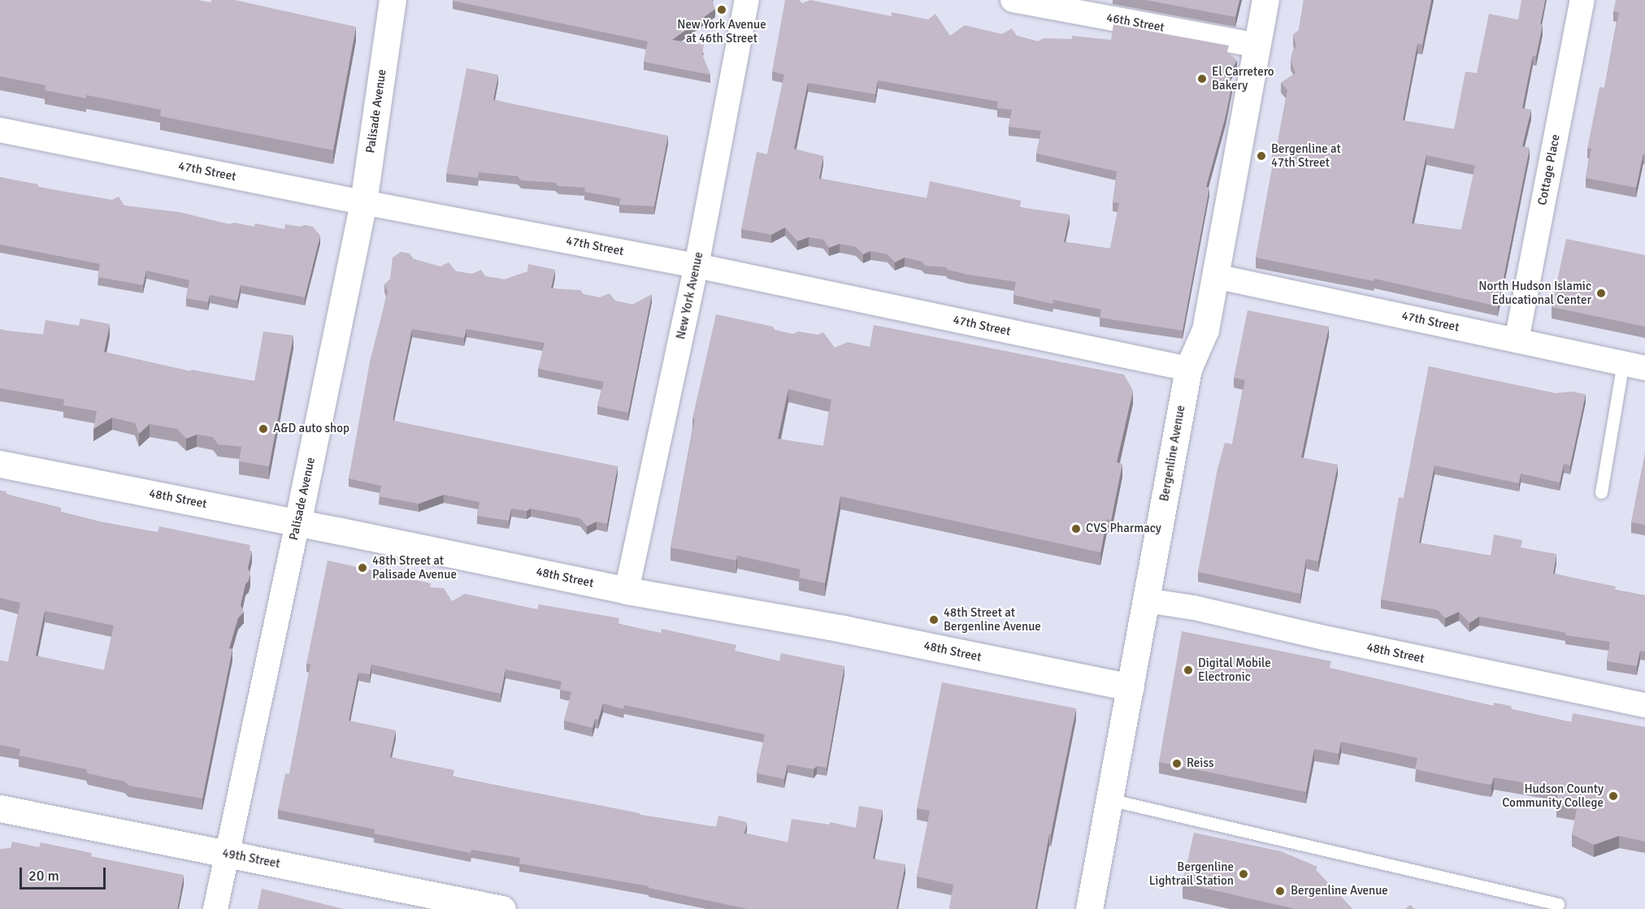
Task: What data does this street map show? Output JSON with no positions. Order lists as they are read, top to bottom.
{
  "streets": {
    "street": [
      "46th Street",
      "Palisade Avenue",
      "Cottage Place",
      "47th Street",
      "New York Avenue",
      "Bergenline Avenue",
      "48th Street",
      "49th Street"
    ]
  },
  "crossings": [
    ["46th Street", "Bergenline Avenue"],
    ["Palisade Avenue", "47th Street"],
    ["Palisade Avenue", "48th Street"],
    ["Palisade Avenue", "49th Street"],
    ["Cottage Place", "47th Street"],
    ["47th Street", "New York Avenue"],
    ["47th Street", "Bergenline Avenue"],
    ["New York Avenue", "48th Street"],
    ["Bergenline Avenue", "48th Street"]
  ],
  "places": [
    "New York Avenue at 46th Street",
    "El Carretero Bakery",
    "Bergenline at 47th Street",
    "North Hudson Islamic Educational Center",
    "A&D auto shop",
    "CVS Pharmacy",
    "48th Street at Palisade Avenue",
    "48th Street at Bergenline Avenue",
    "Digital Mobile Electronic",
    "Reiss",
    "Hudson County Community College",
    "Bergenline Lightrail Station",
    "Bergenline Avenue"
  ],
  "scale_bar": "20 m"
}
